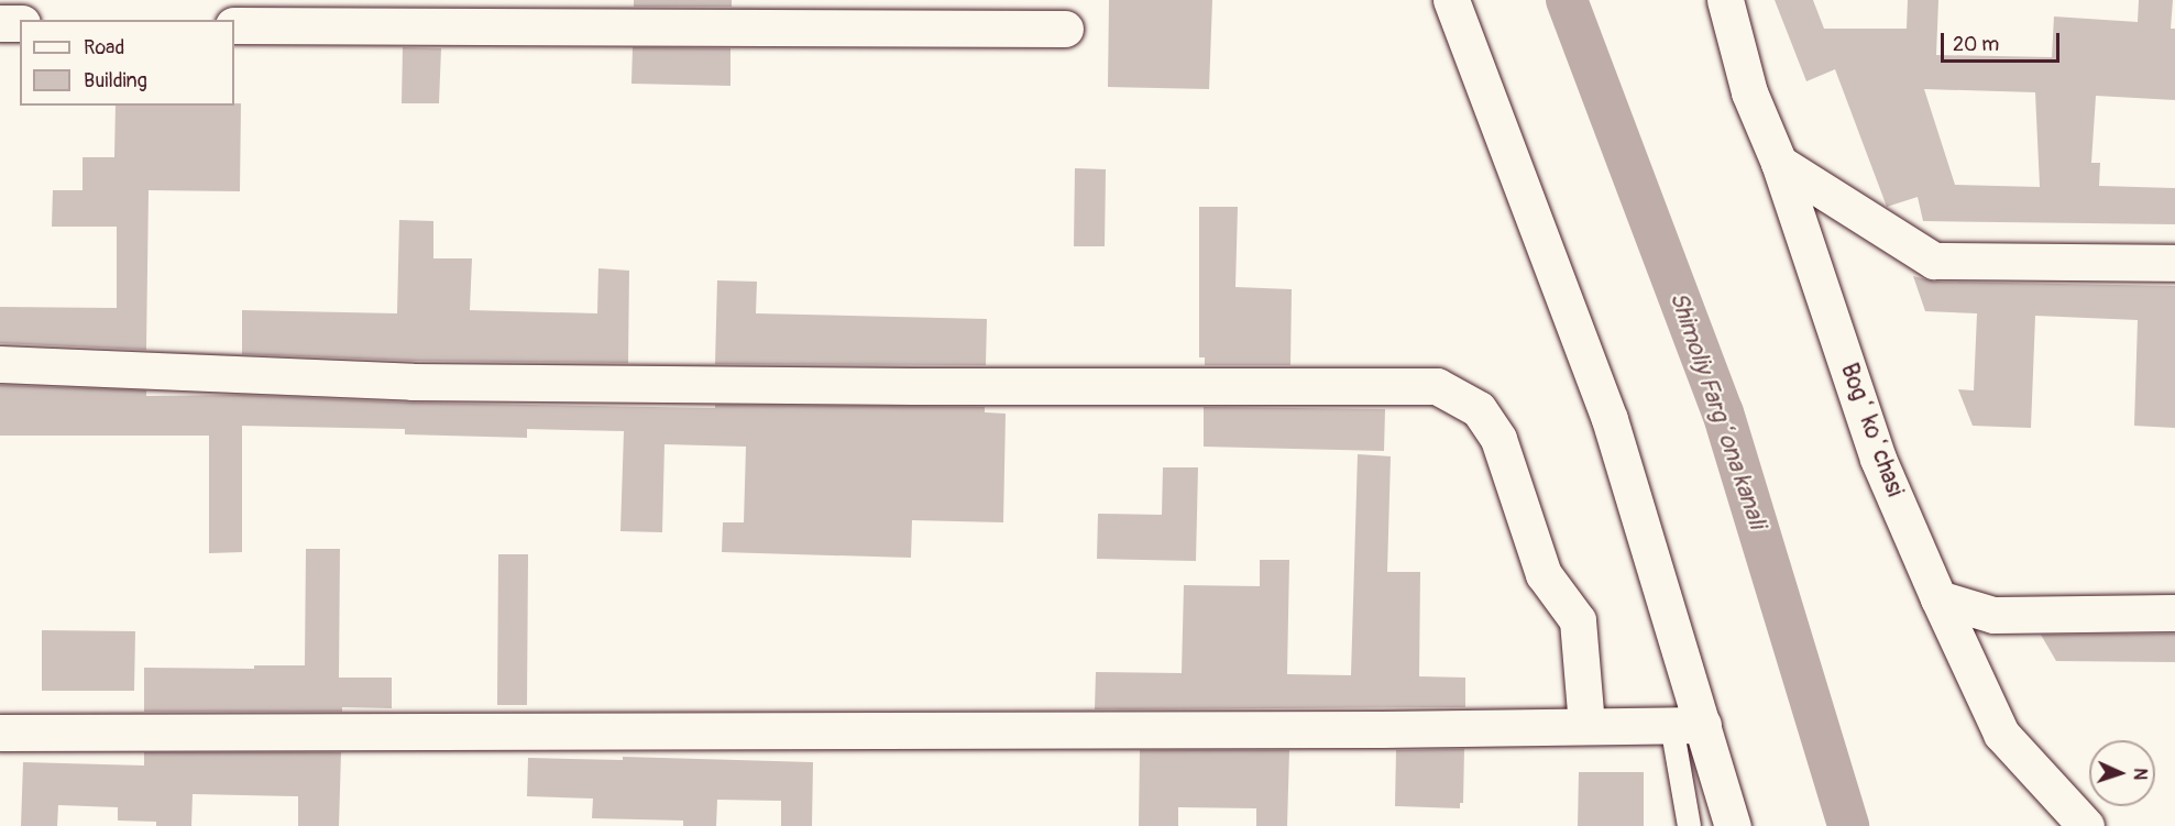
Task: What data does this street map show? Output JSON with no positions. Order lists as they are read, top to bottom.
{
  "streets": {
    "street": ["Bogʻ koʻchasi"]
  },
  "water": ["Shimoliy Fargʻona kanali"],
  "legend": ["Road", "Building"],
  "scale_bar": "20 m",
  "north": "right"
}
